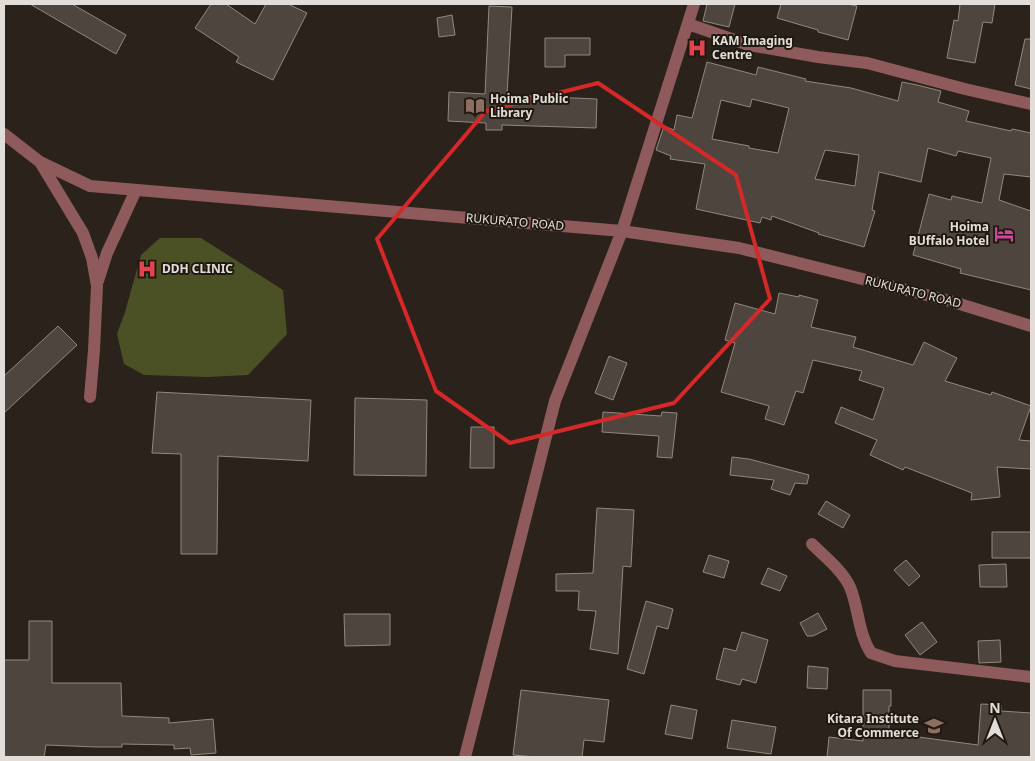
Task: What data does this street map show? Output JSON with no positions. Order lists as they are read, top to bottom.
{
  "streets": {
    "street": ["RUKURATO ROAD"]
  },
  "places": {
    "hospital": ["KAM Imaging Centre", "DDH CLINIC"],
    "library": ["Hoima Public Library"],
    "hotel": ["Hoima BUffalo Hotel"],
    "school or university": ["Kitara Institute Of Commerce"]
  },
  "north": "top"
}
